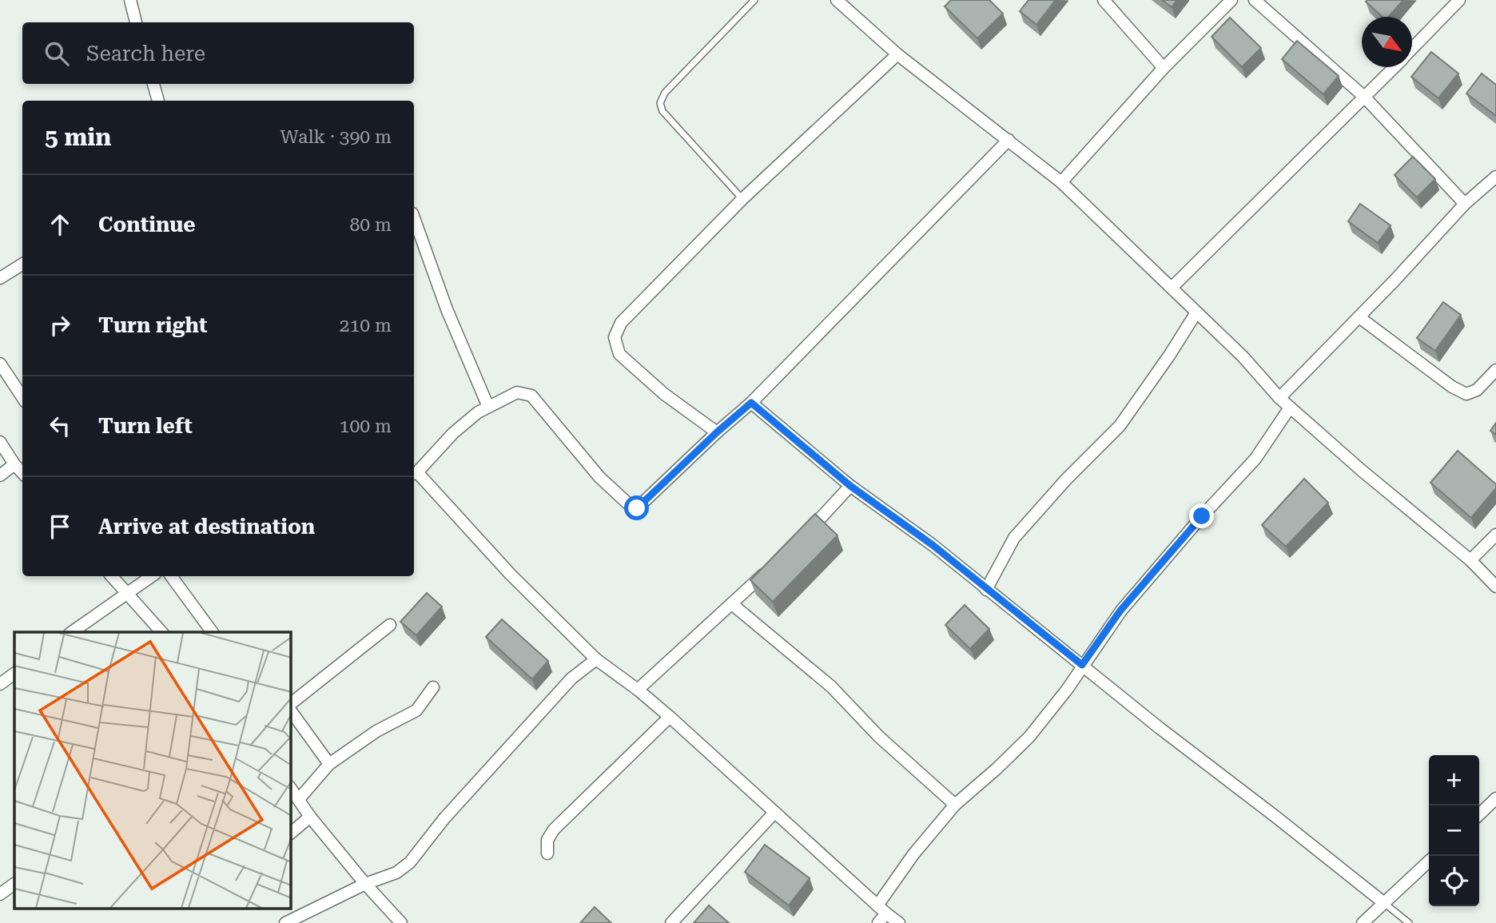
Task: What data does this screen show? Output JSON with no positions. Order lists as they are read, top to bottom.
{
  "north": "bottom right",
  "page": {
    "search": "Search here",
    "heading": ["5 min", "Walk · 390 m"],
    "list": [
      ["Continue", "80 m"],
      ["Turn right", "210 m"],
      ["Turn left", "100 m"],
      "Arrive at destination"
    ],
    "map_buttons": ["+", "−"]
  }
}
